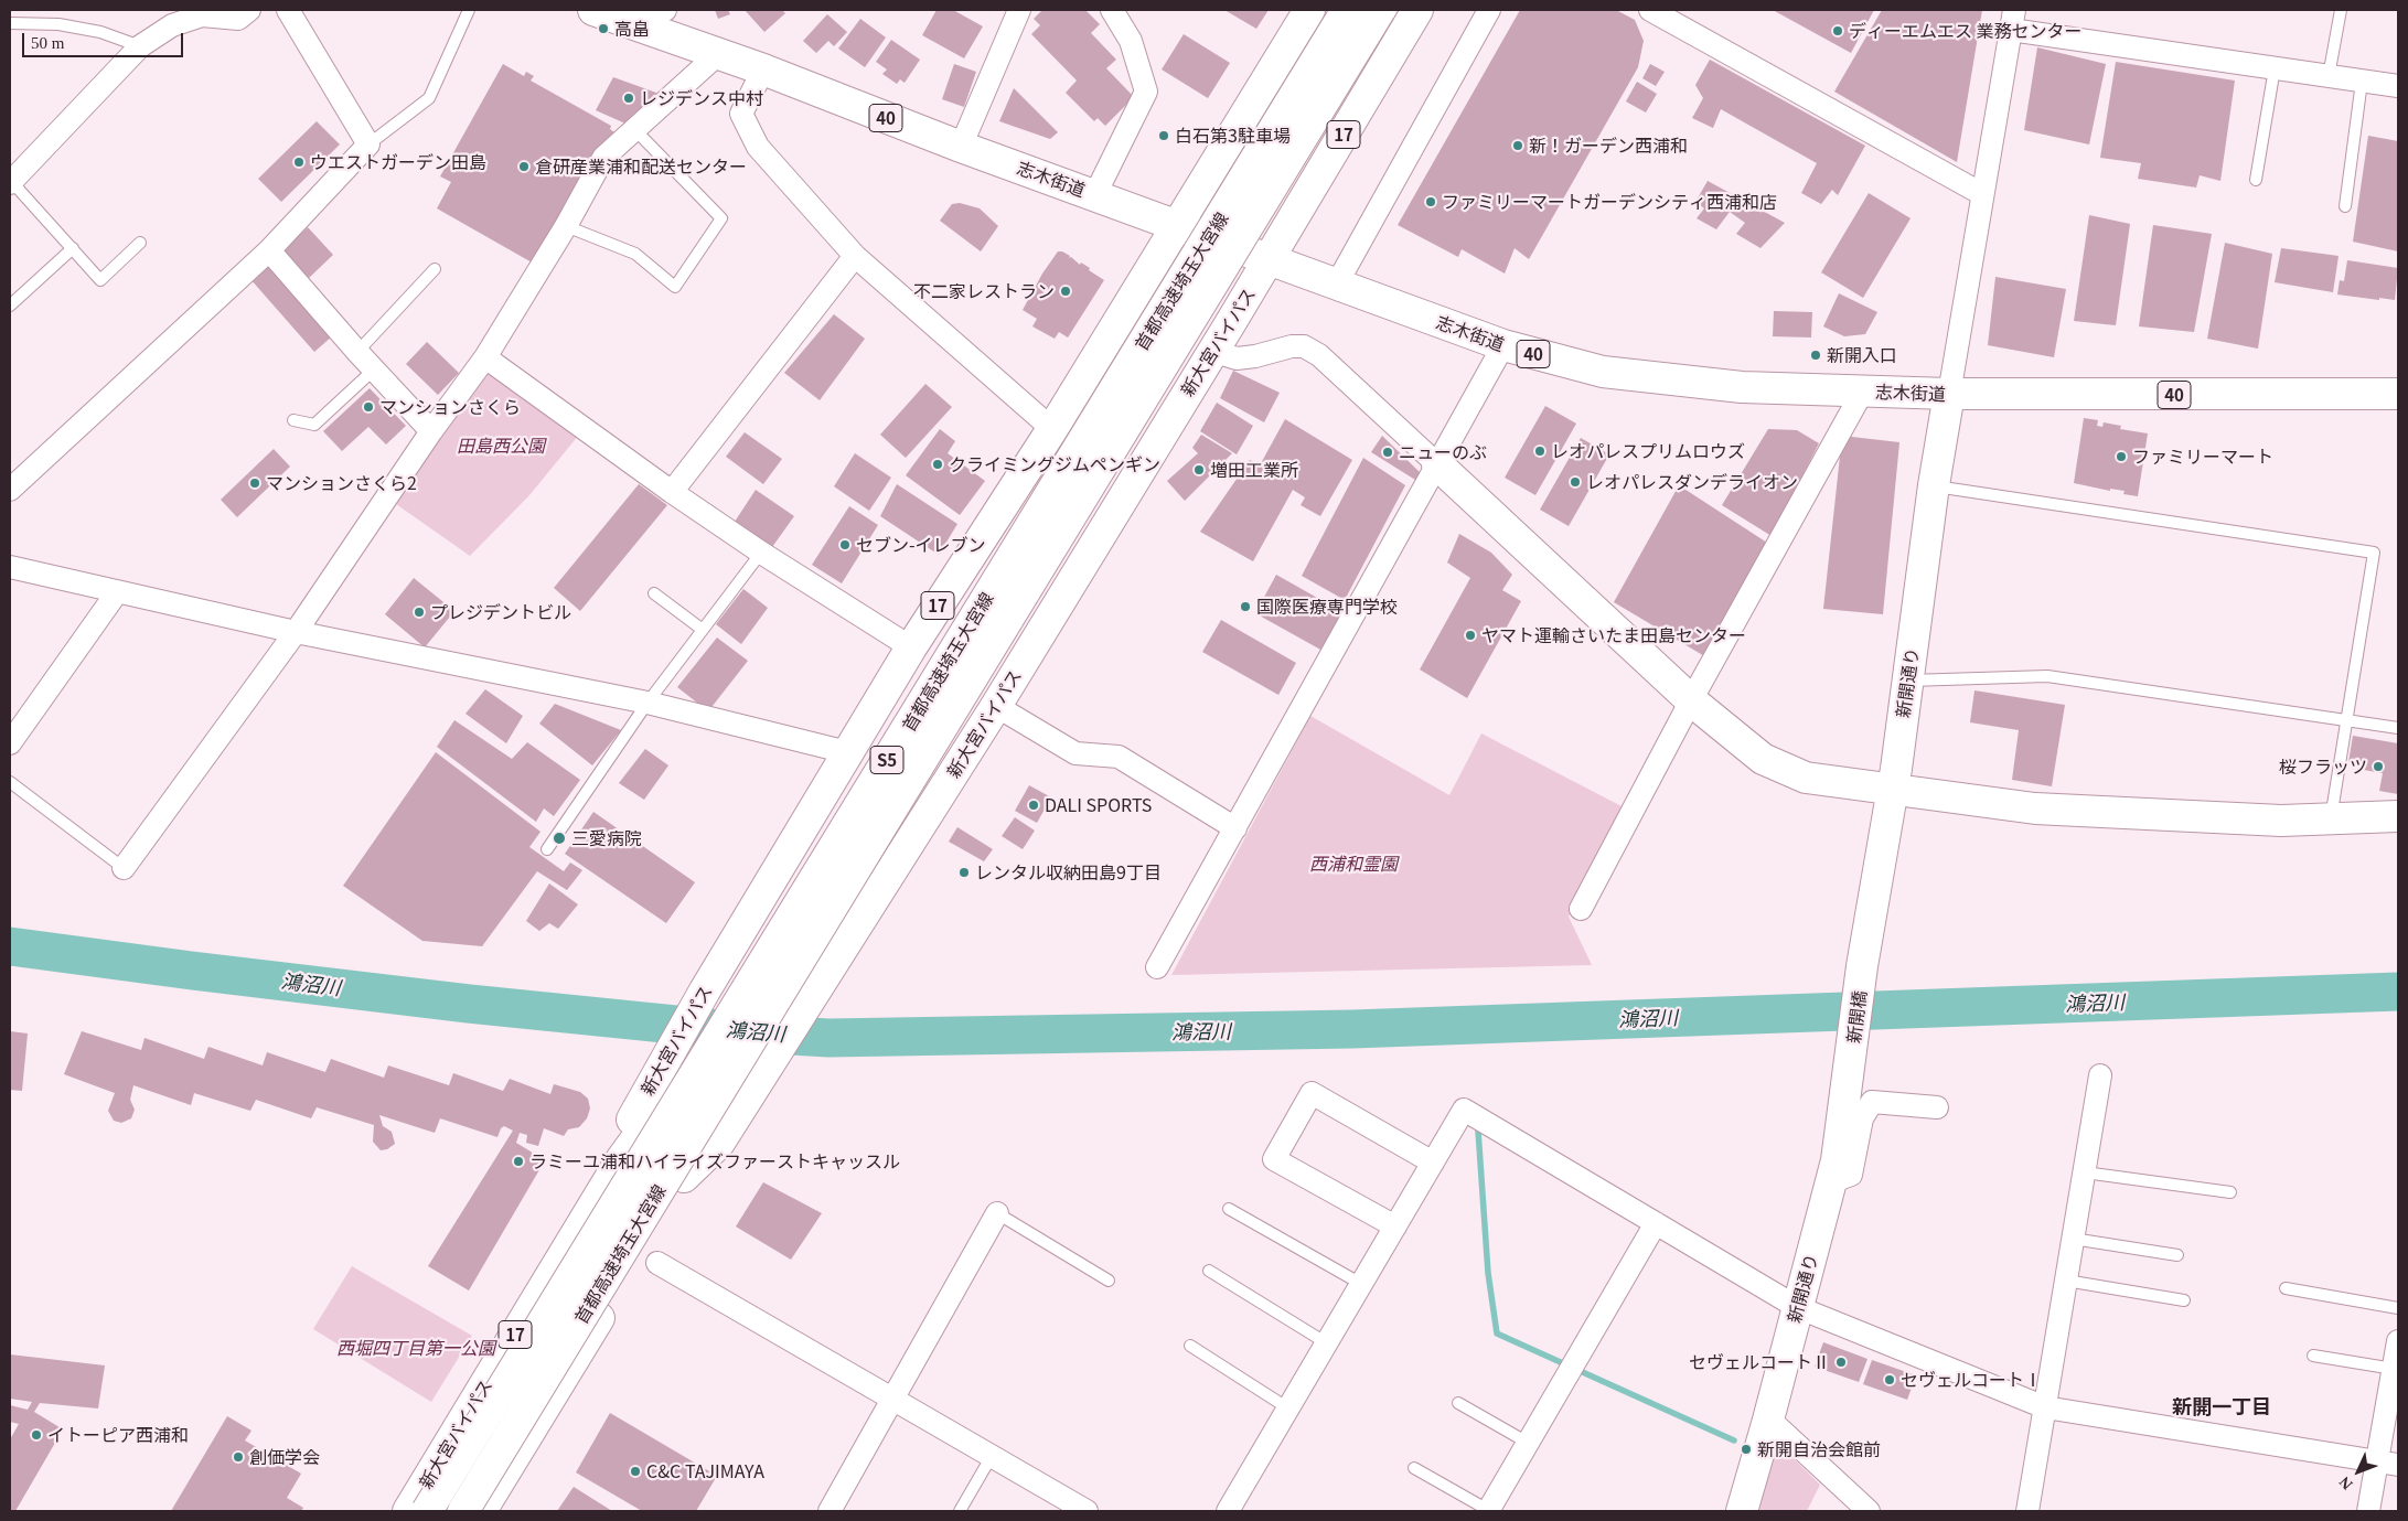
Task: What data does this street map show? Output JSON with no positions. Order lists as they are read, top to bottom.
{
  "streets": {
    "main road": [
      "40",
      "17",
      "志木街道",
      "首都高速埼玉大宮線",
      "新大宮バイパス",
      "新開通り",
      "S5",
      "新開橋"
    ]
  },
  "crossings": [
    ["17", "志木街道"],
    ["17", "新大宮バイパス"],
    ["志木街道", "新大宮バイパス"],
    ["志木街道", "新開通り"],
    ["新開通り", "新開橋"]
  ],
  "districts": ["新開一丁目"],
  "water": ["鴻沼川"],
  "parks": ["田島西公園", "西浦和霊園", "西堀四丁目第一公園"],
  "places": [
    "高畠",
    "ディーエムエス 業務センター",
    "レジデンス中村",
    "白石第3駐車場",
    "新！ガーデン西浦和",
    "ウエストガーデン田島",
    "倉研産業浦和配送センター",
    "ファミリーマートガーデンシティ西浦和店",
    "不二家レストラン",
    "新開入口",
    "マンションさくら",
    "レオパレスプリムロウズ",
    "ニューのぶ",
    "ファミリーマート",
    "クライミングジムペンギン",
    "増田工業所",
    "レオパレスダンデライオン",
    "マンションさくら2",
    "セブン-イレブン",
    "国際医療専門学校",
    "プレジデントビル",
    "ヤマト運輸さいたま田島センター",
    "桜フラッツ",
    "DALI SPORTS",
    "三愛病院",
    "レンタル収納田島9丁目",
    "ラミーユ浦和ハイライズファーストキャッスル",
    "セヴェルコートⅡ",
    "セヴェルコートⅠ",
    "イトーピア西浦和",
    "新開自治会館前",
    "創価学会",
    "C&C TAJIMAYA"
  ],
  "scale_bar": "50 m",
  "north": "bottom left"
}
